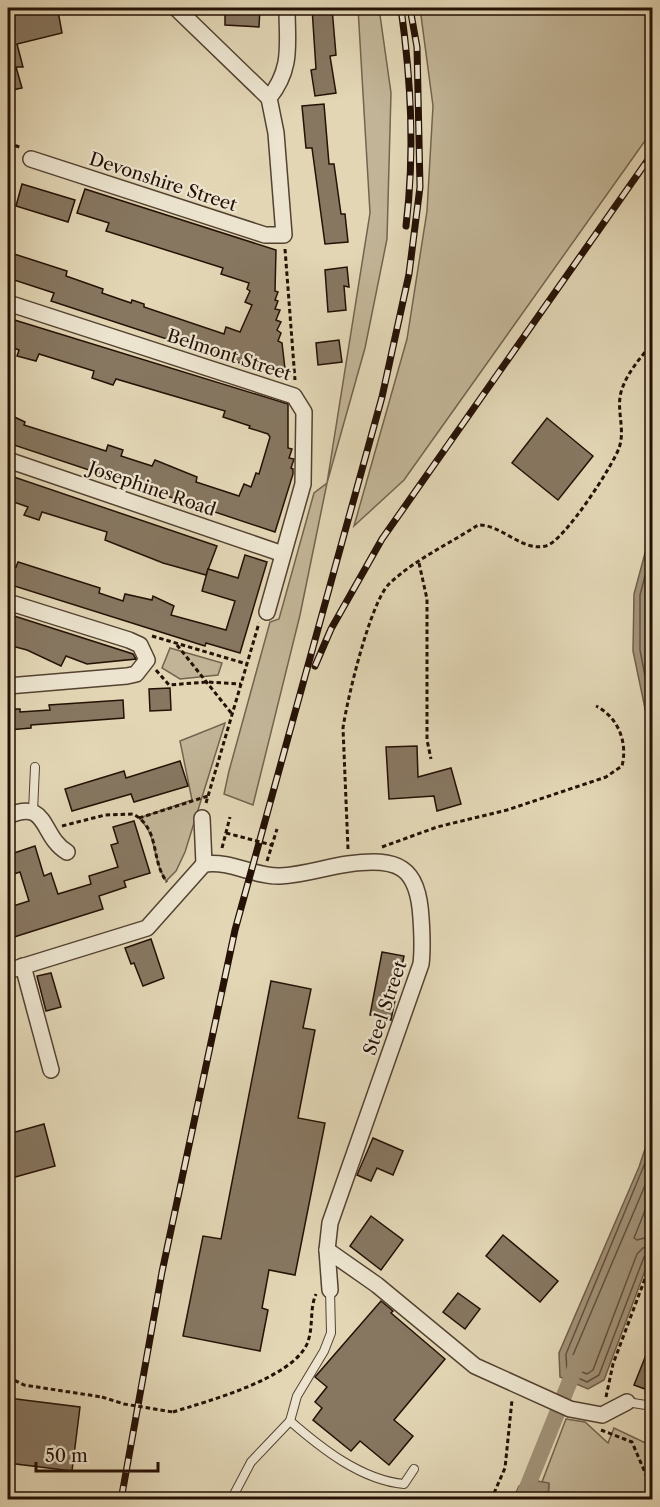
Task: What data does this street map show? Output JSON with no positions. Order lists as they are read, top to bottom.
{
  "streets": {
    "street": [
      "Devonshire Street",
      "Belmont Street",
      "Josephine Road",
      "Steel Street"
    ]
  },
  "crossings": [
    ["Belmont Street", "Josephine Road"]
  ],
  "scale_bar": "50 m"
}
